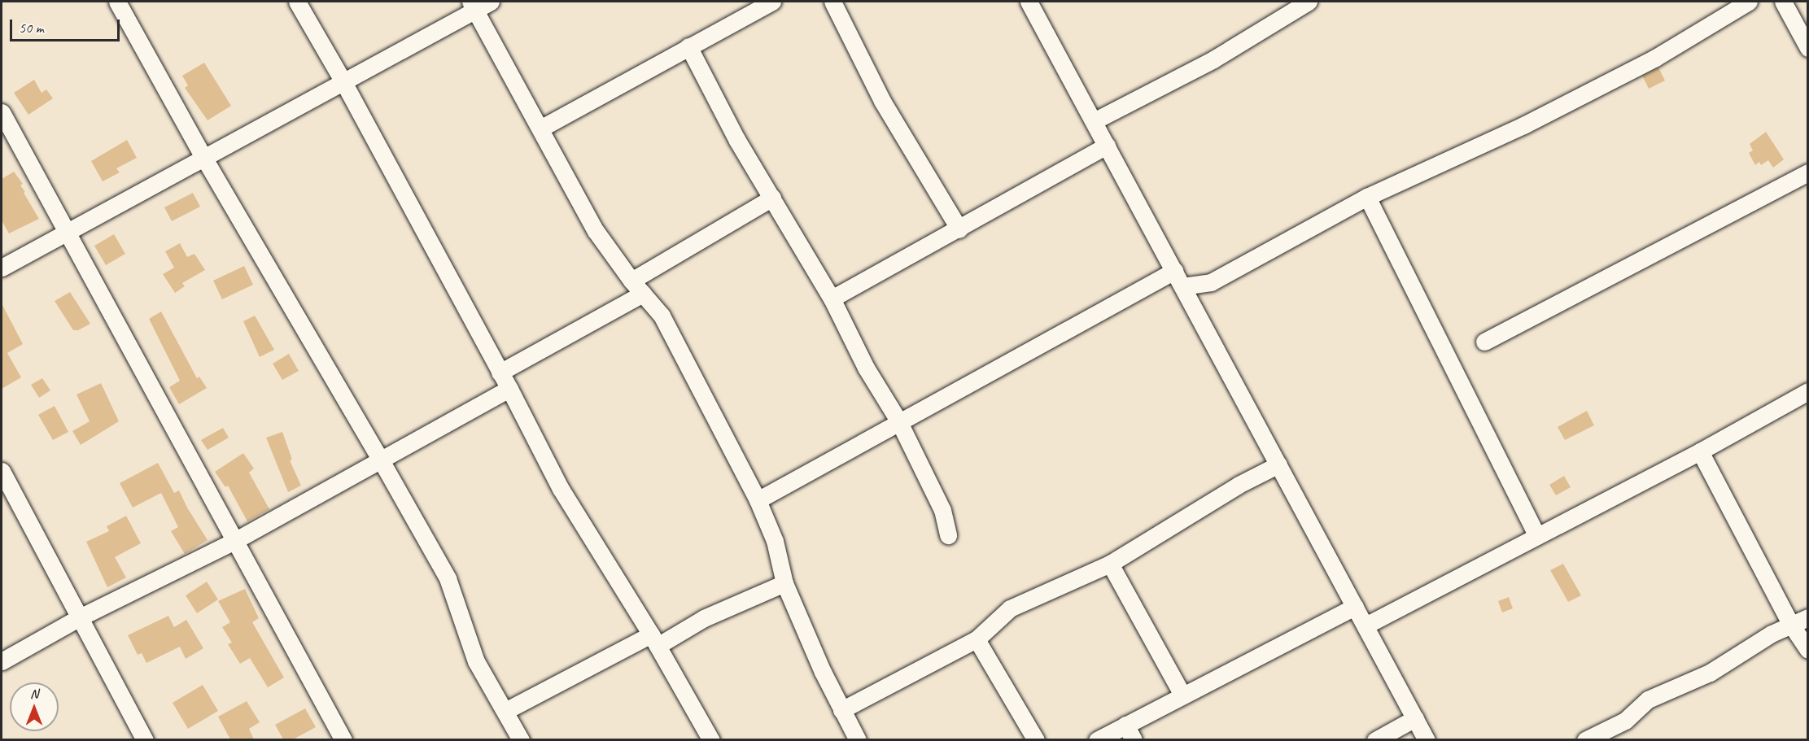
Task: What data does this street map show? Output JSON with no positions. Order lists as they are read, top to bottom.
{
  "scale_bar": "50 m",
  "north": "top"
}
